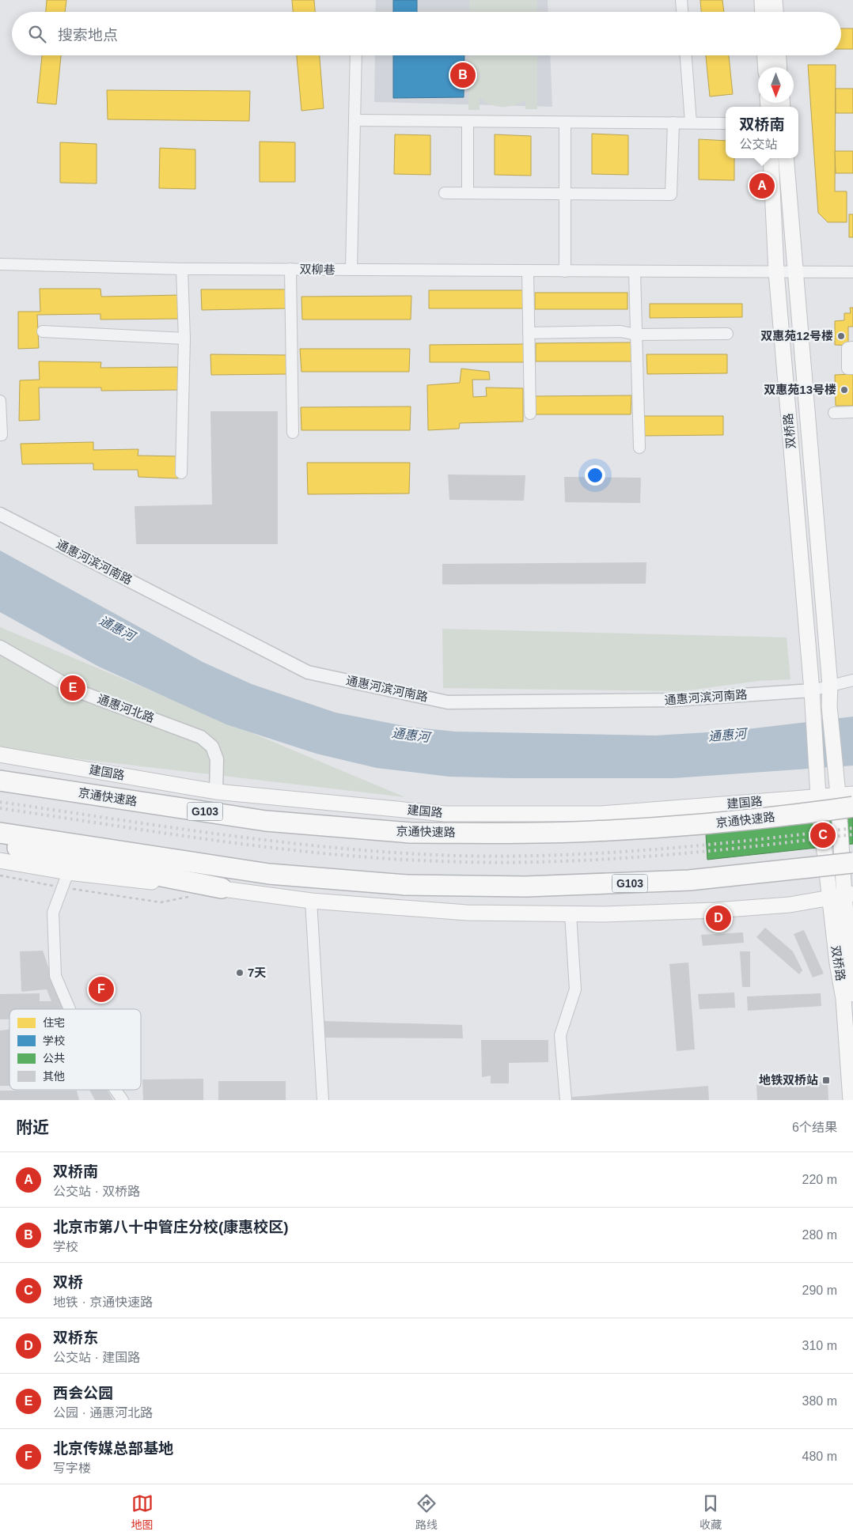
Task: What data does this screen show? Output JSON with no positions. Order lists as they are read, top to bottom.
{
  "streets": {
    "highway": ["京通快速路", "G103"],
    "main road": ["双桥路", "建国路"],
    "street": ["双柳巷", "通惠河滨河南路", "通惠河北路"]
  },
  "crossings": [
    ["双柳巷", "双桥路"],
    ["双桥路", "通惠河滨河南路"],
    ["双桥路", "建国路"],
    ["通惠河北路", "建国路"]
  ],
  "water": ["通惠河"],
  "places": {
    "other": ["双惠苑12号楼", "双惠苑13号楼", "7天"],
    "transit": ["地铁双桥站"]
  },
  "legend": [
    "住宅",
    "学校",
    "公共",
    "其他"
  ],
  "north": "bottom",
  "page": {
    "search": "搜索地点",
    "pins": [
      "B",
      "A",
      "E",
      "C",
      "D",
      "F"
    ],
    "popup": ["双桥南", "公交站"],
    "heading": ["附近", "6个结果"],
    "list": [
      {
        "mark": "A",
        "name": "双桥南",
        "note": "公交站 · 双桥路",
        "value": "220 m"
      },
      {
        "mark": "B",
        "name": "北京市第八十中管庄分校(康惠校区)",
        "note": "学校",
        "value": "280 m"
      },
      {
        "mark": "C",
        "name": "双桥",
        "note": "地铁 · 京通快速路",
        "value": "290 m"
      },
      {
        "mark": "D",
        "name": "双桥东",
        "note": "公交站 · 建国路",
        "value": "310 m"
      },
      {
        "mark": "E",
        "name": "西会公园",
        "note": "公园 · 通惠河北路",
        "value": "380 m"
      },
      {
        "mark": "F",
        "name": "北京传媒总部基地",
        "note": "写字楼",
        "value": "480 m"
      }
    ],
    "nav": ["地图", "路线", "收藏"]
  }
}
